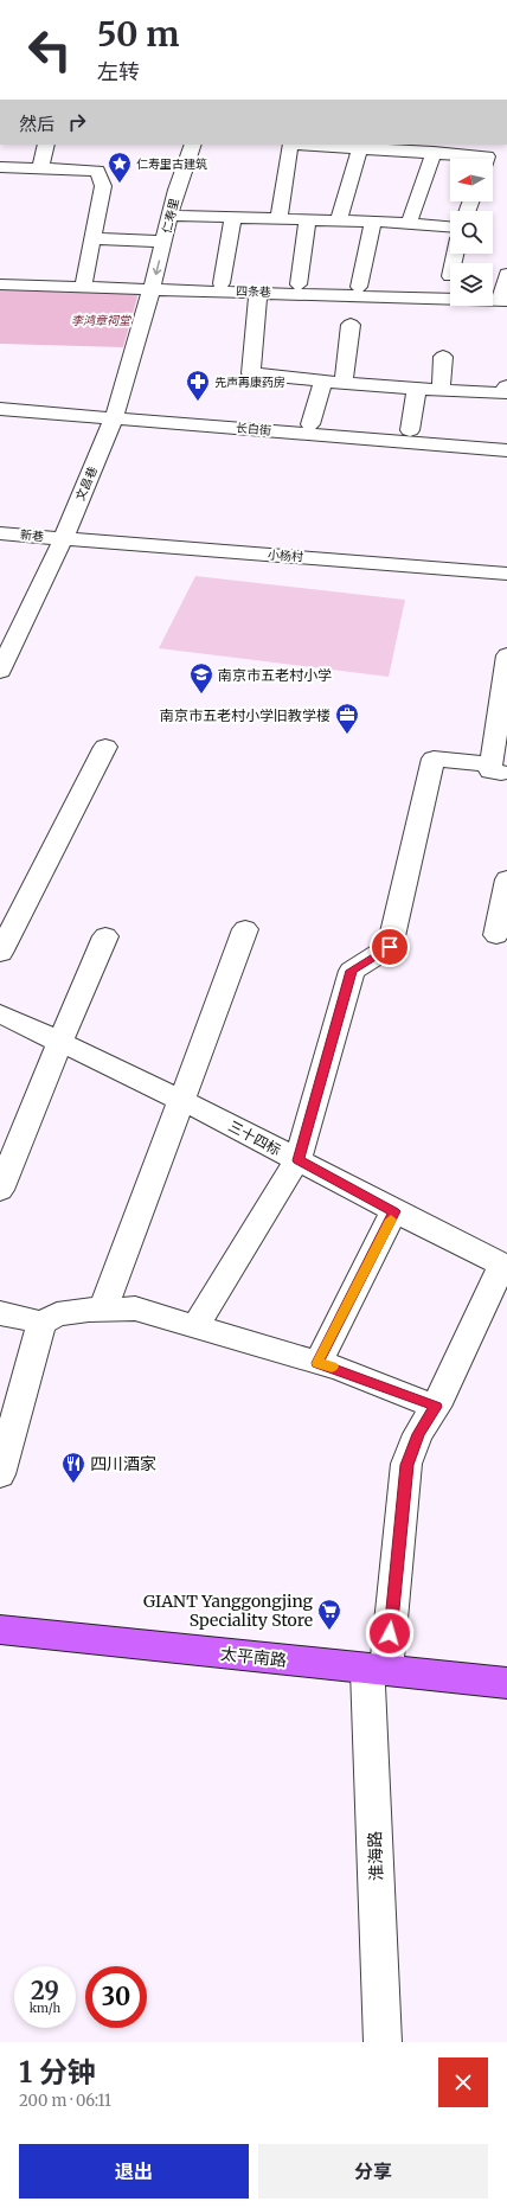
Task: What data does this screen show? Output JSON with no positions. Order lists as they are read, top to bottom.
{
  "streets": {
    "main road": ["太平南路"],
    "street": [
      "仁寿里",
      "四条巷",
      "长白街",
      "文昌巷",
      "新巷",
      "小杨村",
      "三十四标",
      "淮海路"
    ]
  },
  "crossings": [
    ["仁寿里", "四条巷"],
    ["仁寿里", "文昌巷"],
    ["四条巷", "文昌巷"],
    ["长白街", "文昌巷"],
    ["文昌巷", "新巷"],
    ["文昌巷", "小杨村"],
    ["新巷", "小杨村"],
    ["三十四标", "淮海路"],
    ["太平南路", "淮海路"]
  ],
  "parks": ["李鸿章祠堂"],
  "places": {
    "place": ["仁寿里古建筑"],
    "pharmacy": ["先声再康药房"],
    "school or university": ["南京市五老村小学"],
    "office": ["南京市五老村小学旧教学楼"],
    "restaurant": ["四川酒家"],
    "supermarket": ["GIANT Yanggongjing Speciality Store"]
  },
  "north": "left",
  "page": {
    "turn": ["50 m", "左转"],
    "then": "然后",
    "speed": "29 km/h",
    "limit": "30",
    "heading": ["1 分钟", "200 m · 06:11"],
    "buttons": ["退出", "分享"]
  }
}
